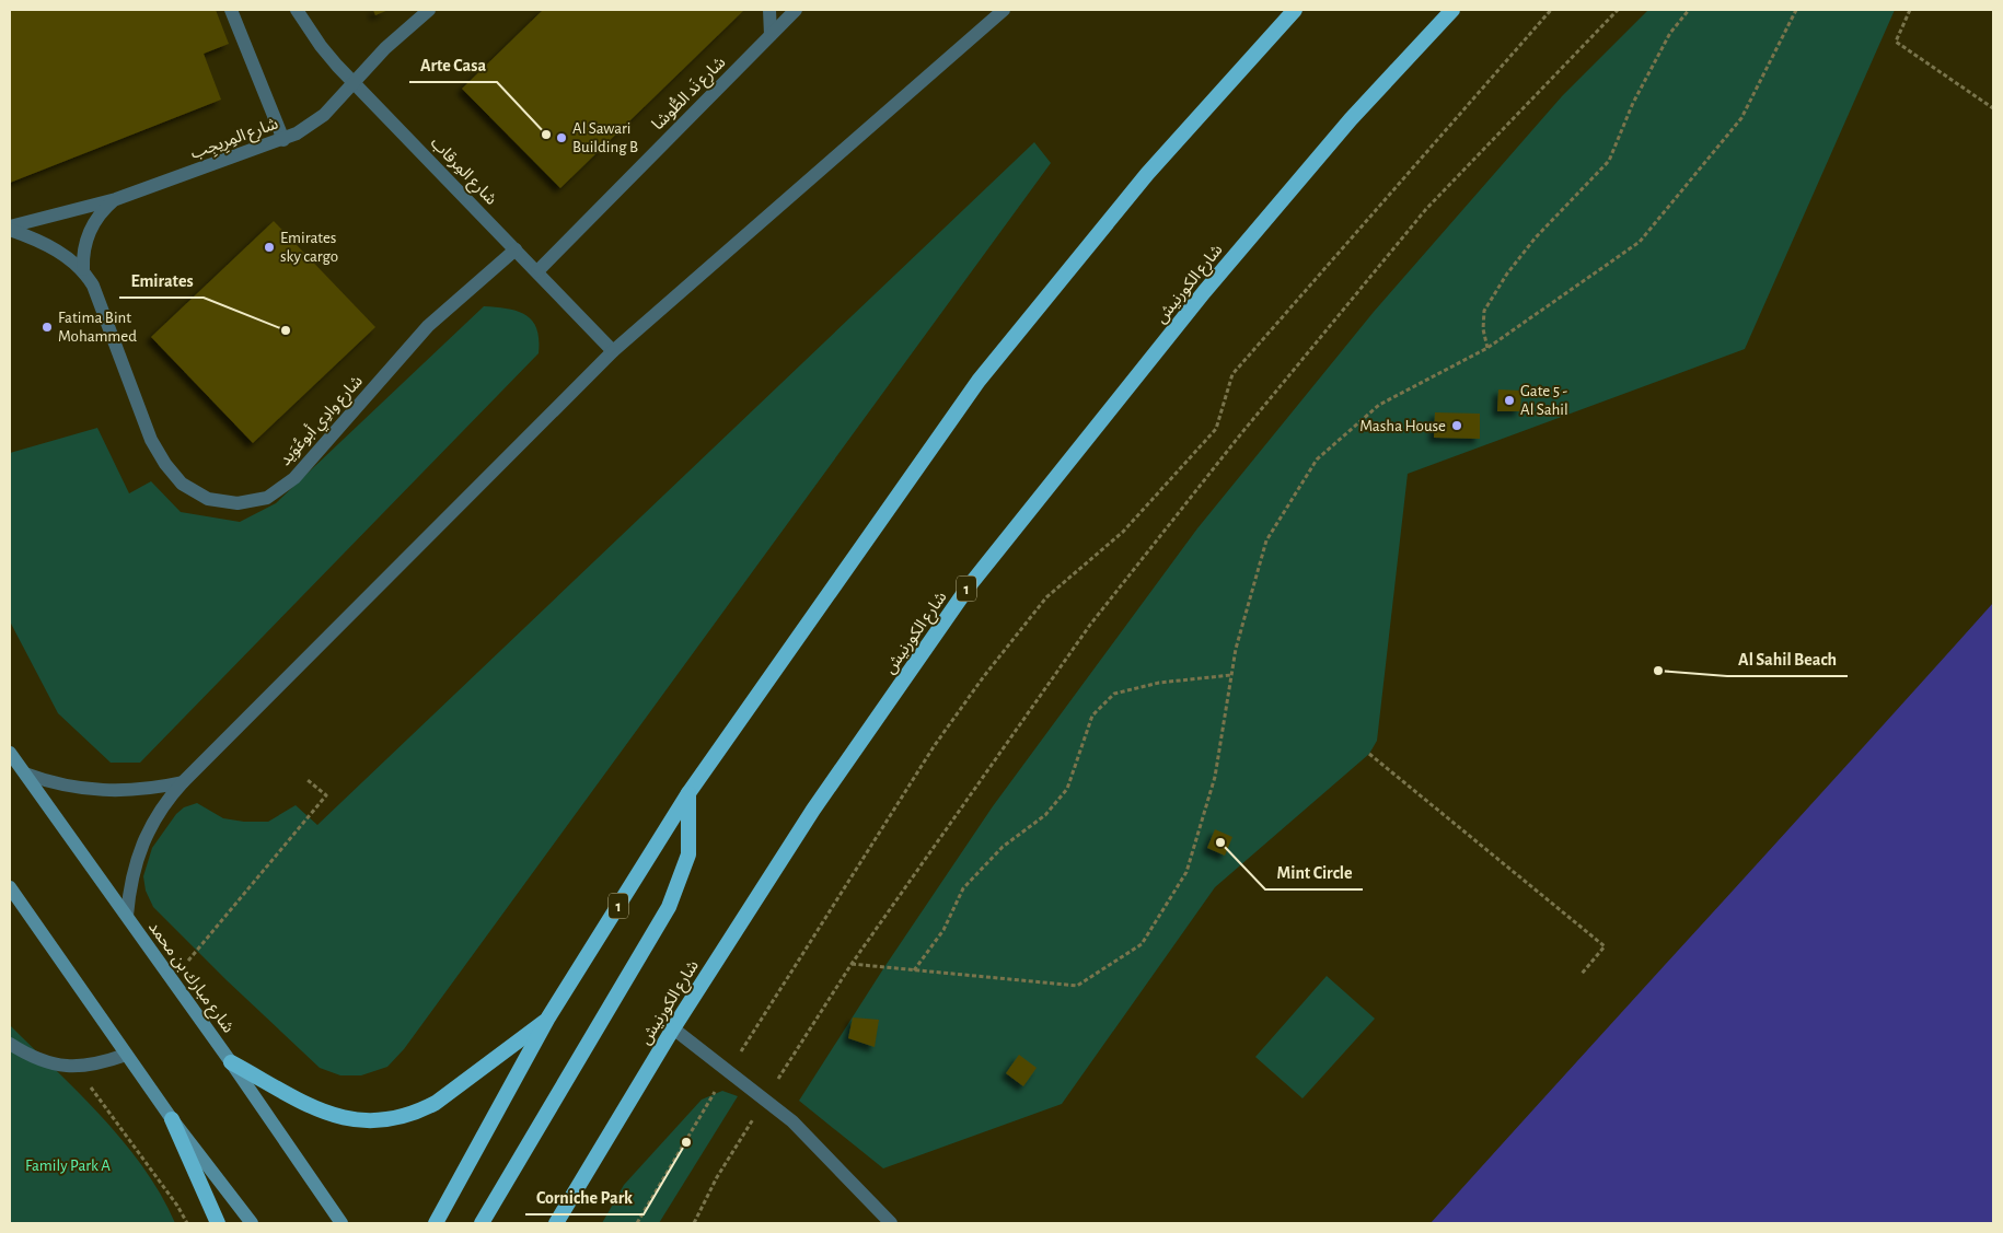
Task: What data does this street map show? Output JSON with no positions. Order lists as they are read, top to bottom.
{
  "streets": {
    "highway": ["شارع الكورنيش", "1"],
    "main road": ["شارع مبارك بن محمد"],
    "street": [
      "شارع نَد الطُّوشا",
      "شارع المِرِيجِب",
      "شارع المِرقاب",
      "شارع وادِي أبوعُوَيد"
    ]
  },
  "crossings": [
    ["شارع نَد الطُّوشا", "شارع المِرقاب"],
    ["شارع المِرِيجِب", "شارع المِرقاب"],
    ["شارع المِرِيجِب", "شارع وادِي أبوعُوَيد"],
    ["شارع المِرقاب", "شارع وادِي أبوعُوَيد"]
  ],
  "parks": ["Family Park A"],
  "places": [
    "Arte Casa",
    "Al Sawari Building B",
    "Emirates sky cargo",
    "Fatima Bint Mohammed",
    "Emirates",
    "Gate 5 - Al Sahil",
    "Masha House",
    "Al Sahil Beach",
    "Mint Circle",
    "Corniche Park"
  ]
}
